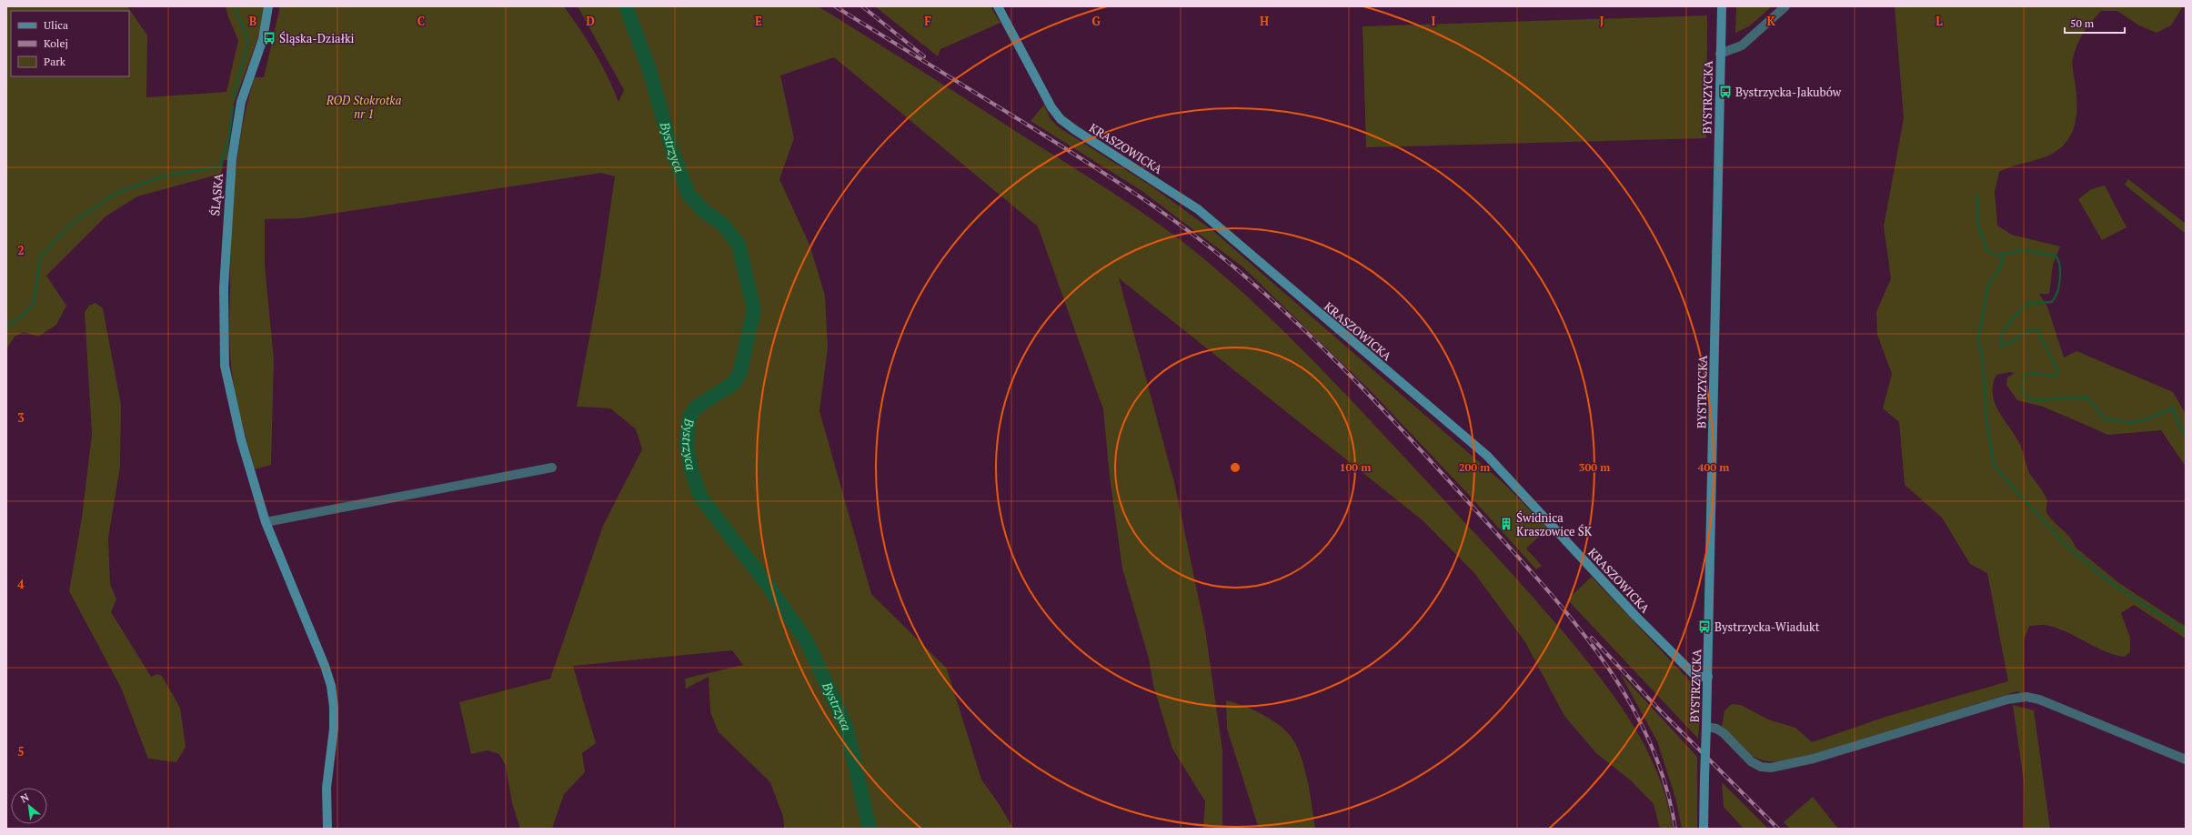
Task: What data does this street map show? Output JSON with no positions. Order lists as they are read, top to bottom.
{
  "streets": {
    "street": ["BYSTRZYCKA", "KRASZOWICKA", "ŚLĄSKA"]
  },
  "crossings": [
    ["BYSTRZYCKA", "KRASZOWICKA"]
  ],
  "water": ["Bystrzyca"],
  "parks": ["ROD Stokrotka nr 1"],
  "places": {
    "bus stop": ["Śląska-Działki", "Bystrzycka-Jakubów", "Bystrzycka-Wiadukt"],
    "building": ["Świdnica Kraszowice ŚK"]
  },
  "legend": ["Ulica", "Kolej", "Park"],
  "scale_bar": "50 m",
  "north": "top left",
  "grid": {
    "columns": [
      "B",
      "C",
      "D",
      "E",
      "F",
      "G",
      "H",
      "I",
      "J",
      "K",
      "L"
    ],
    "rows": [
      "2",
      "3",
      "4",
      "5"
    ]
  },
  "rings": [
    "100 m",
    "200 m",
    "300 m",
    "400 m"
  ]
}
